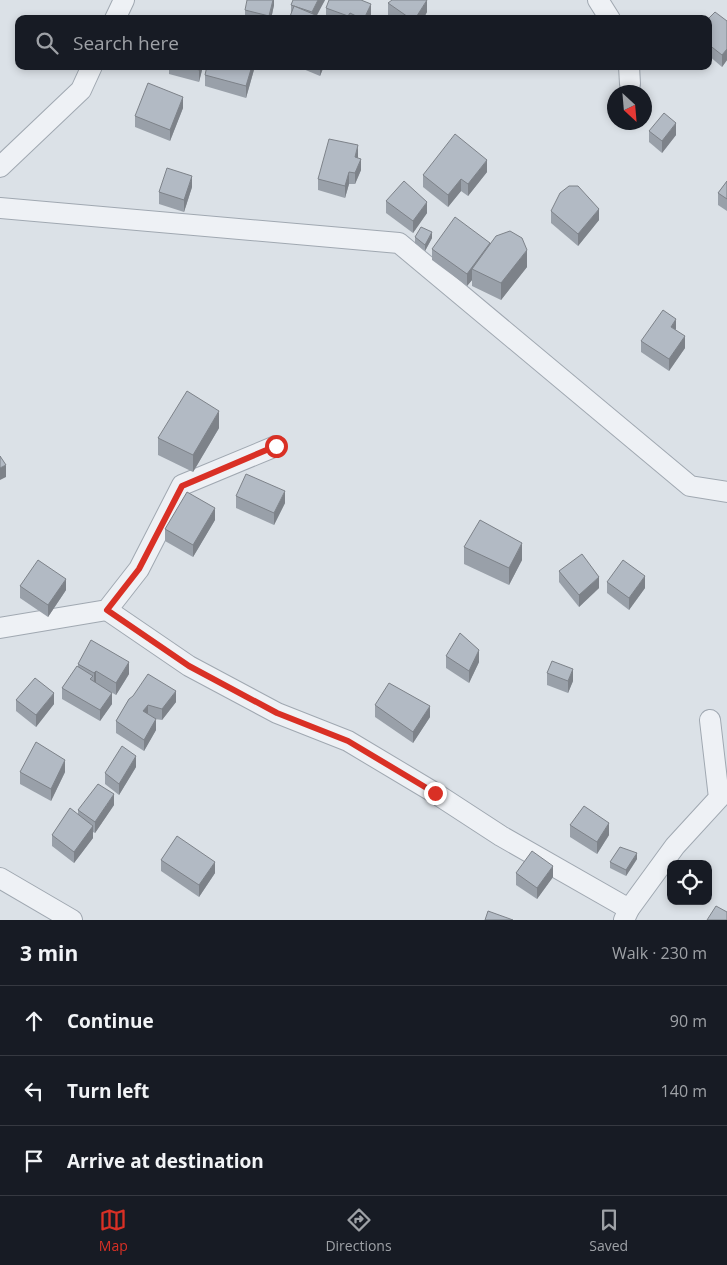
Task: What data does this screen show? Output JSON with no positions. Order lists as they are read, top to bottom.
{
  "north": "bottom right",
  "page": {
    "search": "Search here",
    "heading": ["3 min", "Walk · 230 m"],
    "list": [
      ["Continue", "90 m"],
      ["Turn left", "140 m"],
      "Arrive at destination"
    ],
    "nav": ["Map", "Directions", "Saved"]
  }
}
